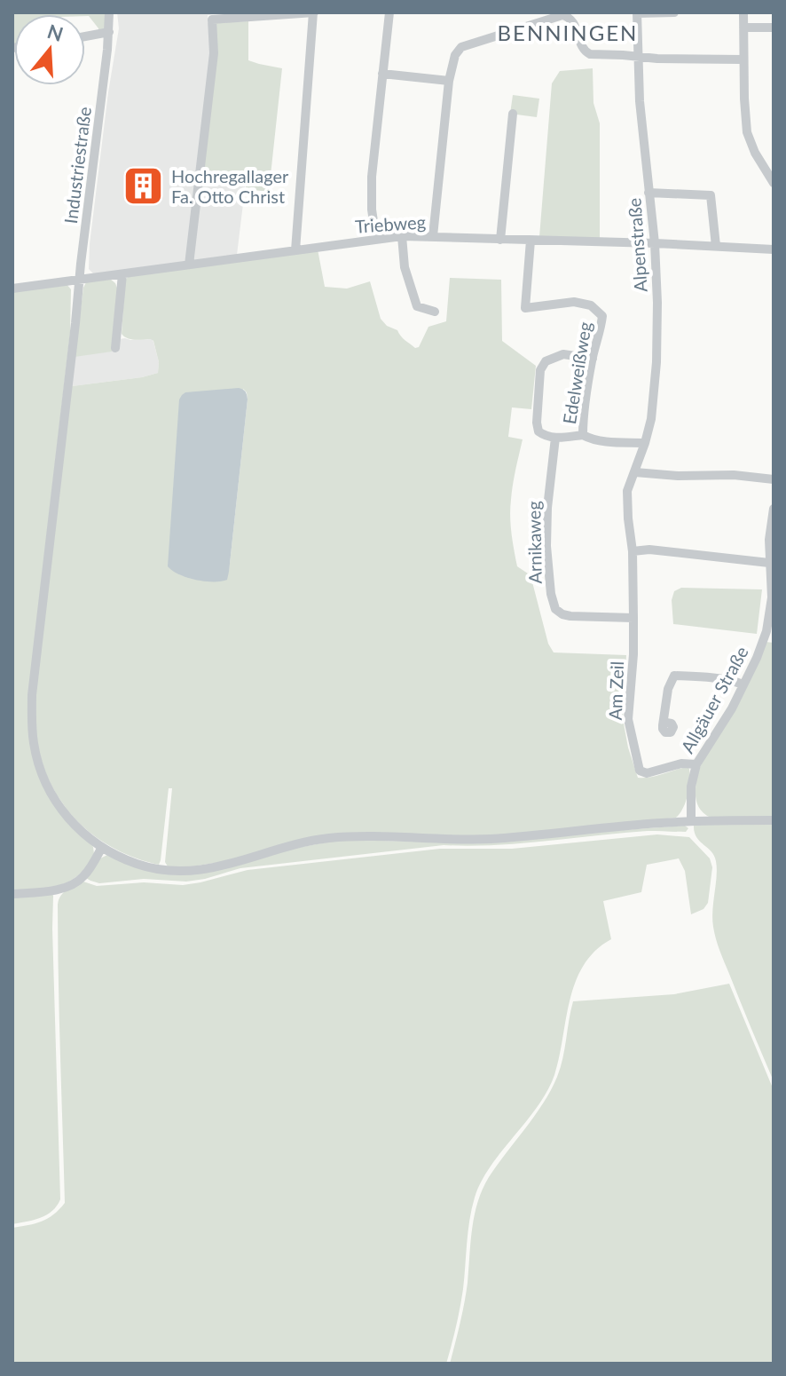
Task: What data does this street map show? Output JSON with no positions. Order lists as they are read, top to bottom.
{
  "streets": {
    "street": [
      "Industriestraße",
      "Triebweg",
      "Alpenstraße",
      "Edelweißweg",
      "Arnikaweg",
      "Am Zeil",
      "Allgäuer Straße"
    ]
  },
  "crossings": [
    ["Industriestraße", "Triebweg"],
    ["Industriestraße", "Allgäuer Straße"],
    ["Triebweg", "Alpenstraße"],
    ["Triebweg", "Edelweißweg"],
    ["Alpenstraße", "Edelweißweg"],
    ["Alpenstraße", "Am Zeil"],
    ["Arnikaweg", "Am Zeil"],
    ["Am Zeil", "Allgäuer Straße"]
  ],
  "districts": ["BENNINGEN"],
  "places": {
    "building": ["Hochregallager Fa. Otto Christ"]
  },
  "north": "top"
}
